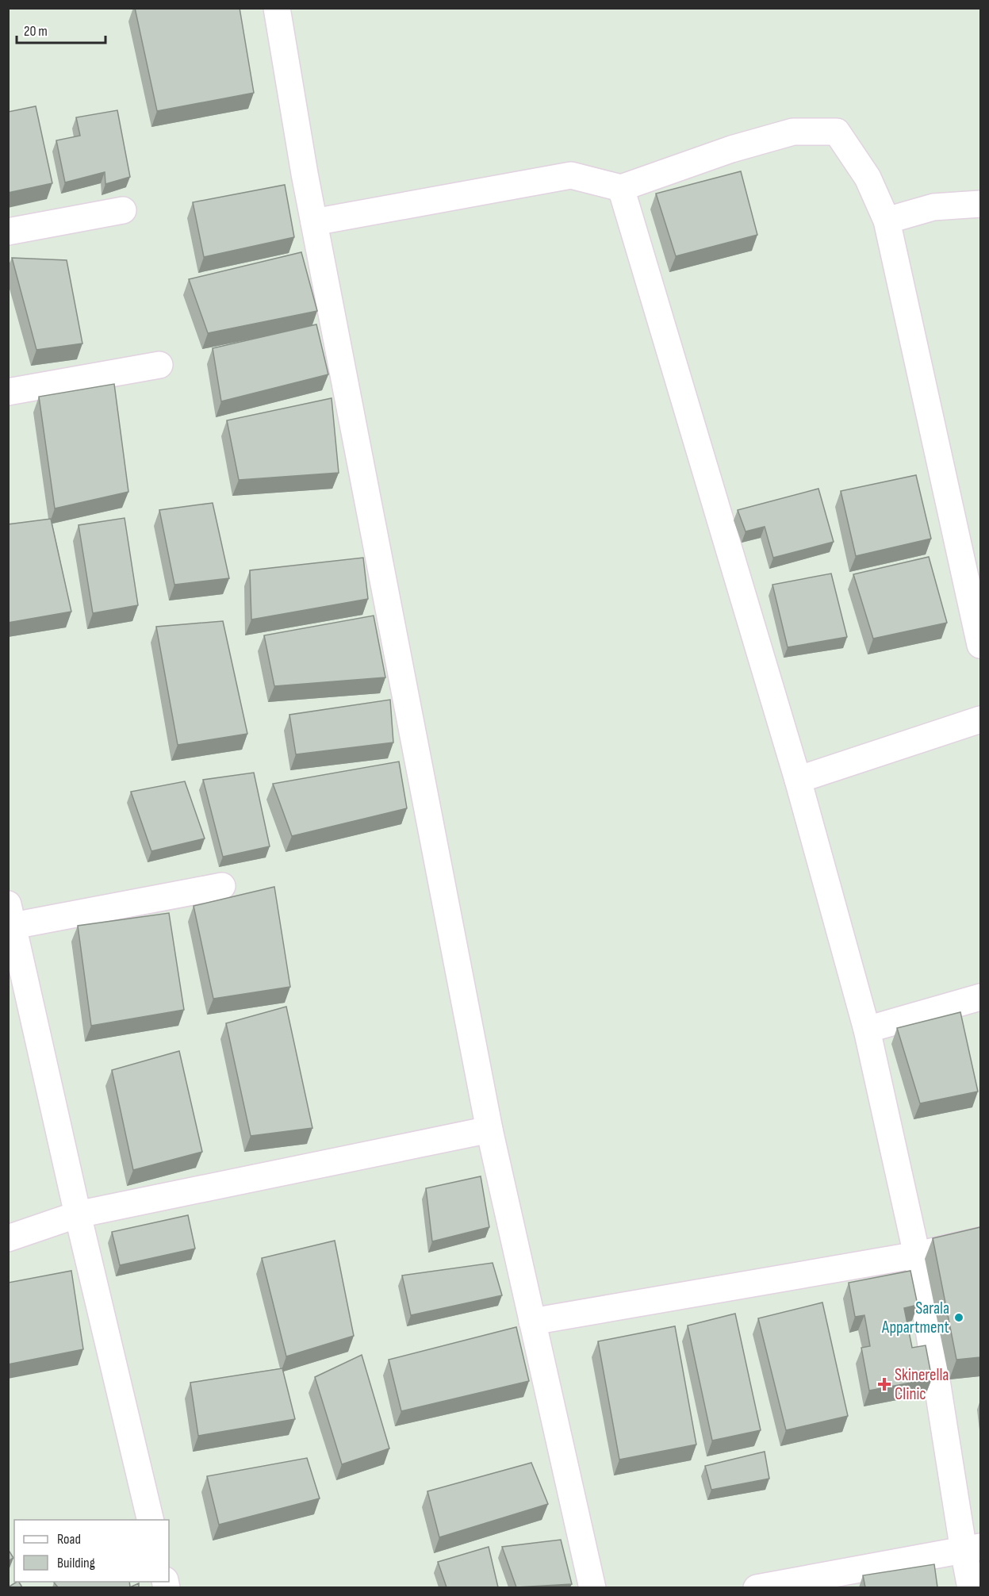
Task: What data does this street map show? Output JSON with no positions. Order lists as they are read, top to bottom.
{
  "places": {
    "other": ["Sarala Appartment"],
    "health": ["Skinerella Clinic"]
  },
  "legend": ["Road", "Building"],
  "scale_bar": "20 m"
}
